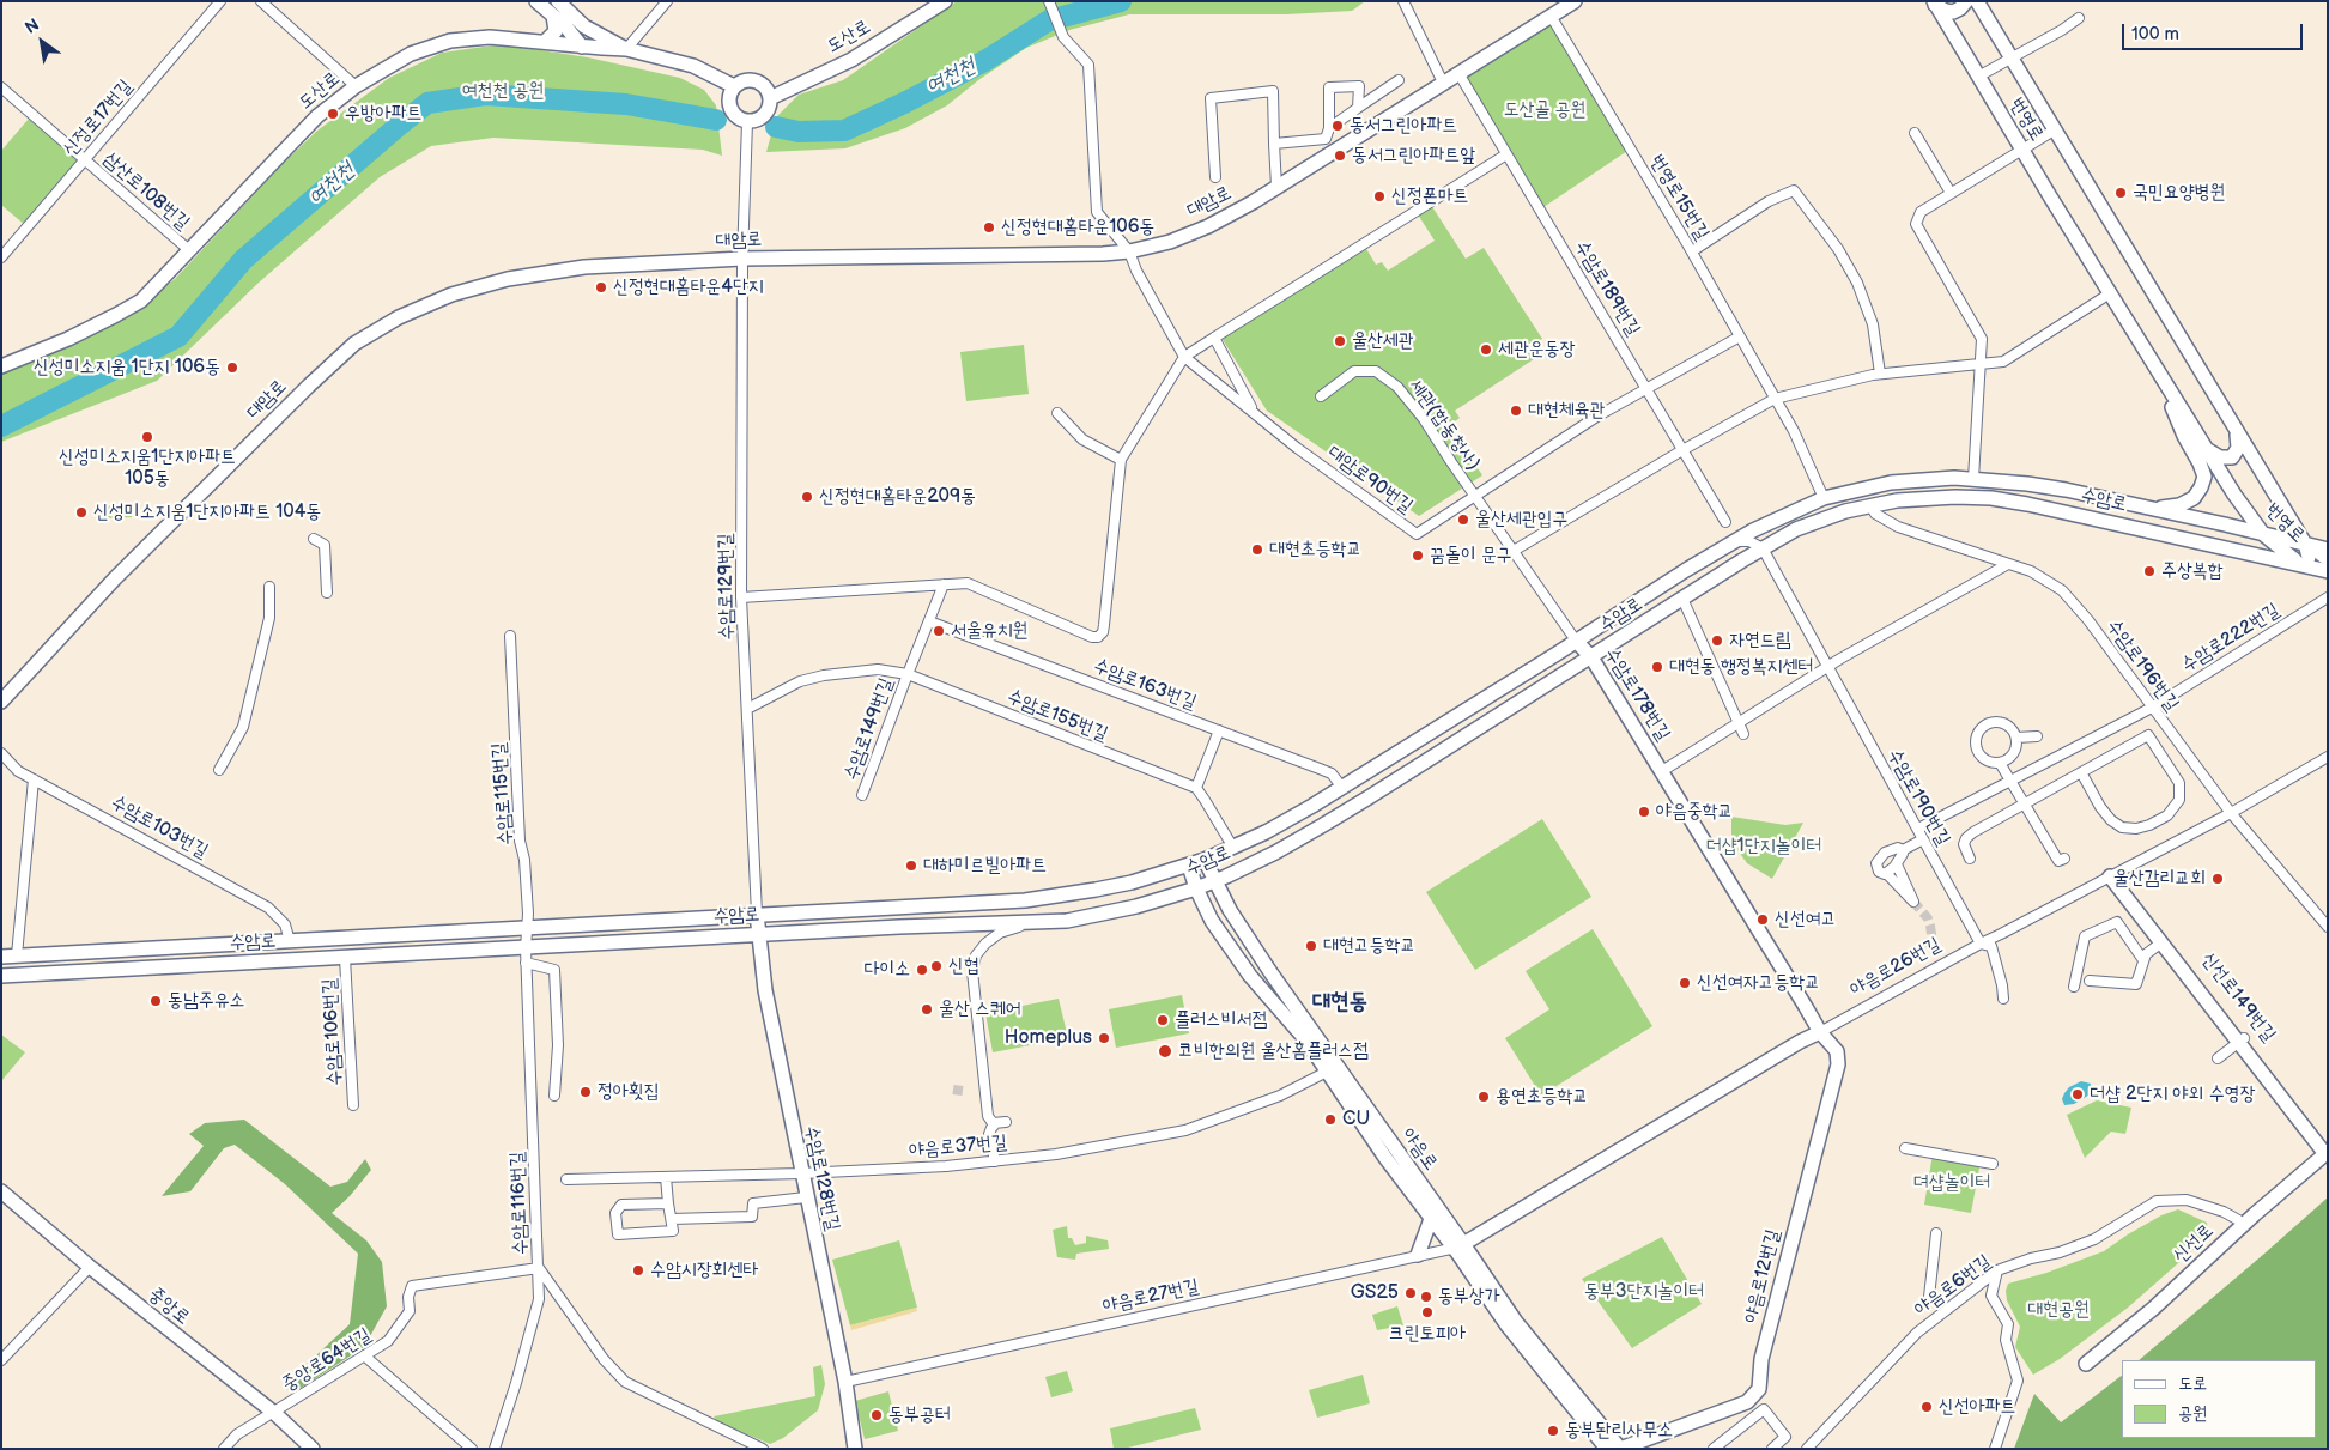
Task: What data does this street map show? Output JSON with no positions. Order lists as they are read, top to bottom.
{
  "streets": {
    "main road": [
      "도산로",
      "번영로",
      "대암로",
      "수암로",
      "수암로178번길",
      "야음로26번길",
      "신선로149번길",
      "야음로",
      "수암로128번길",
      "신선로",
      "야음로12번길",
      "중앙로"
    ],
    "street": [
      "신정로17번길",
      "삼산로108번길",
      "번영로15번길",
      "수암로189번길",
      "세관(합동청사)",
      "대암로90번길",
      "수암로129번길",
      "수암로222번길",
      "수암로196번길",
      "수암로163번길",
      "수암로155번길",
      "수암로149번길",
      "수암로115번길",
      "수암로190번길",
      "수암로103번길",
      "수암로106번길",
      "야음로37번길",
      "수암로116번길",
      "야음로6번길",
      "야음로27번길",
      "중앙로64번길"
    ]
  },
  "crossings": [
    ["도산로", "삼산로108번길"],
    ["도산로", "수암로129번길"],
    ["신정로17번길", "삼산로108번길"],
    ["번영로", "수암로"],
    ["번영로15번길", "대암로"],
    ["번영로15번길", "대암로90번길"],
    ["번영로15번길", "수암로"],
    ["대암로", "수암로189번길"],
    ["대암로", "대암로90번길"],
    ["대암로", "수암로129번길"],
    ["수암로189번길", "대암로90번길"],
    ["세관(합동청사)", "대암로90번길"],
    ["세관(합동청사)", "수암로"],
    ["대암로90번길", "수암로"],
    ["수암로", "수암로129번길"],
    ["수암로", "수암로196번길"],
    ["수암로", "수암로163번길"],
    ["수암로", "수암로178번길"],
    ["수암로", "수암로115번길"],
    ["수암로", "수암로190번길"],
    ["수암로", "수암로103번길"],
    ["수암로", "수암로106번길"],
    ["수암로", "야음로"],
    ["수암로", "수암로128번길"],
    ["수암로", "수암로116번길"],
    ["수암로129번길", "수암로155번길"],
    ["수암로129번길", "수암로128번길"],
    ["수암로222번길", "수암로196번길"],
    ["수암로222번길", "수암로190번길"],
    ["수암로196번길", "야음로26번길"],
    ["수암로178번길", "수암로190번길"],
    ["수암로178번길", "야음로26번길"],
    ["수암로178번길", "야음로12번길"],
    ["수암로155번길", "수암로149번길"],
    ["수암로115번길", "수암로116번길"],
    ["수암로190번길", "야음로26번길"],
    ["야음로26번길", "신선로149번길"],
    ["야음로26번길", "야음로"],
    ["야음로26번길", "야음로12번길"],
    ["야음로26번길", "야음로27번길"],
    ["야음로37번길", "야음로"],
    ["야음로37번길", "수암로128번길"],
    ["야음로", "야음로12번길"],
    ["야음로", "야음로27번길"],
    ["수암로128번길", "야음로27번길"],
    ["수암로116번길", "중앙로64번길"],
    ["신선로", "야음로6번길"],
    ["중앙로", "중앙로64번길"]
  ],
  "districts": ["대현동"],
  "water": ["여천천"],
  "parks": [
    "여천천 공원",
    "도산골 공원",
    "더샵1단지놀이터",
    "뎌샵놀이터",
    "동부3단지놀이터",
    "대현공원"
  ],
  "places": [
    "우방아파트",
    "동서그린아파트",
    "동서그린아파트앞",
    "국민요양병원",
    "신정폰마트",
    "신정현대홈타운106동",
    "신정현대홈타운4단지",
    "울산세관",
    "세관운동장",
    "신성미소지움 1단지 106동",
    "대현체육관",
    "신성미소지움1단지아파트 105동",
    "신정현대홈타운209동",
    "신성미소지움1단지아파트 104동",
    "울산세관입구",
    "대현초등학교",
    "꿈돌이 문구",
    "주상복합",
    "서울유치원",
    "자연드림",
    "대현동 행정복지센터",
    "야음중학교",
    "대하미르빌아파트",
    "울산감리교회",
    "신선여고",
    "대현고등학교",
    "신협",
    "다이소",
    "신선여자고등학교",
    "동남주유소",
    "울산 스퀘어",
    "플러스비서점",
    "Homeplus",
    "코비한의원 울산홈플러스점",
    "정아횟집",
    "더샵 2단지 야외 수영장",
    "용연초등학교",
    "CU",
    "수암시장회센타",
    "GS25",
    "동부상가",
    "크린토피아",
    "신선아파트",
    "동부공터",
    "동부돤리사무소"
  ],
  "legend": ["도로", "공원"],
  "scale_bar": "100 m",
  "north": "top left"
}
